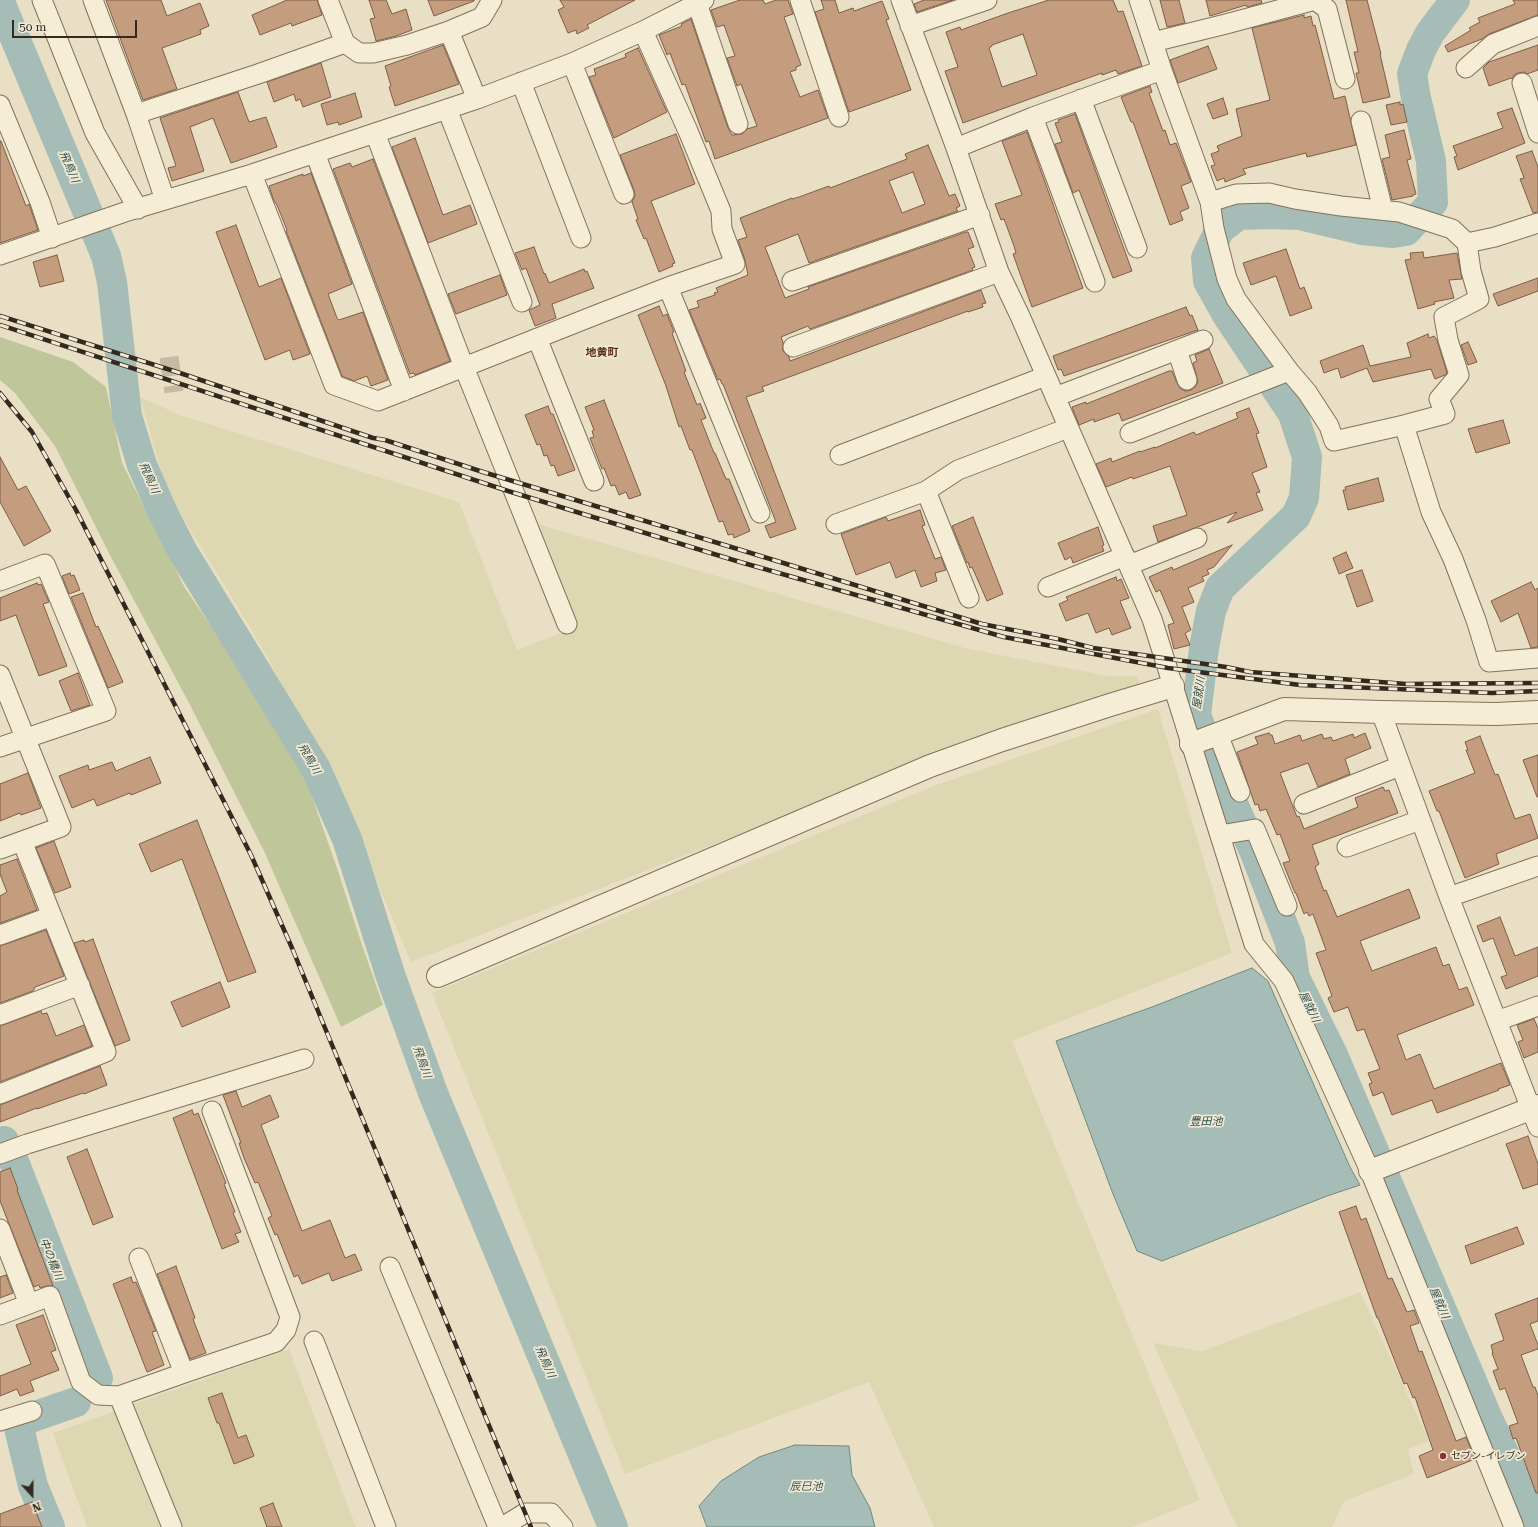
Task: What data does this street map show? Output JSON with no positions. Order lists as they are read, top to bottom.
{
  "districts": ["地黄町"],
  "water": [
    "飛鳥川",
    "屋就川",
    "豊田池",
    "中の橋川",
    "辰巳池"
  ],
  "places": ["セブン-イレブン"],
  "scale_bar": "50 m",
  "north": "bottom"
}
